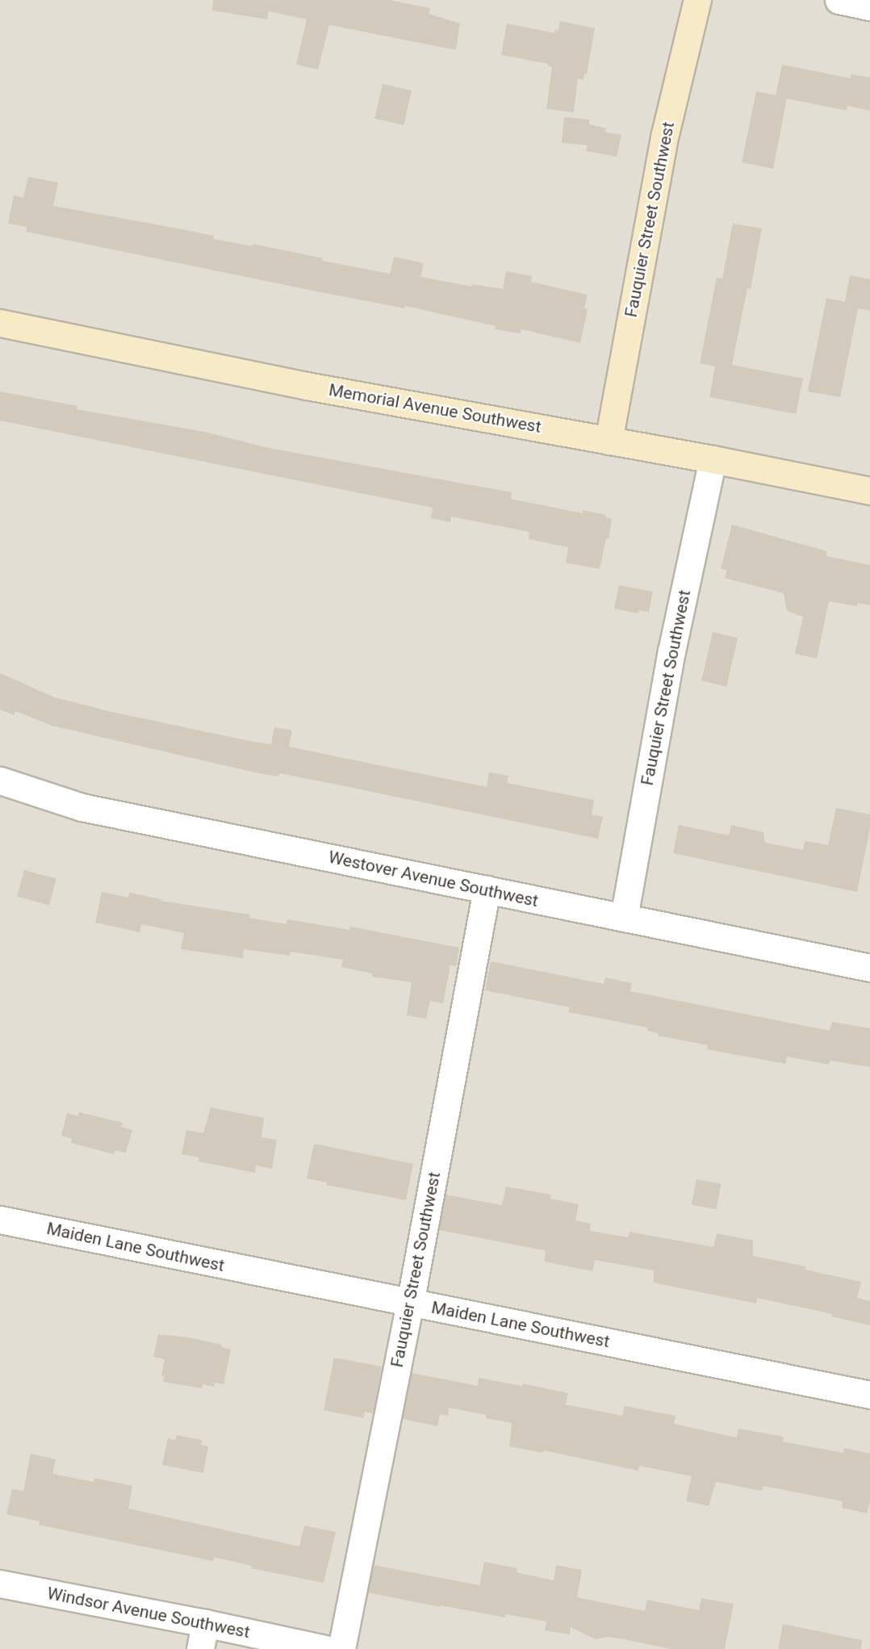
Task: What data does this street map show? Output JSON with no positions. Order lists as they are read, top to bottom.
{
  "streets": {
    "street": [
      "Fauquier Street Southwest",
      "Memorial Avenue Southwest",
      "Westover Avenue Southwest",
      "Maiden Lane Southwest",
      "Windsor Avenue Southwest"
    ]
  },
  "crossings": [
    ["Fauquier Street Southwest", "Memorial Avenue Southwest"],
    ["Fauquier Street Southwest", "Westover Avenue Southwest"],
    ["Fauquier Street Southwest", "Maiden Lane Southwest"]
  ]
}
